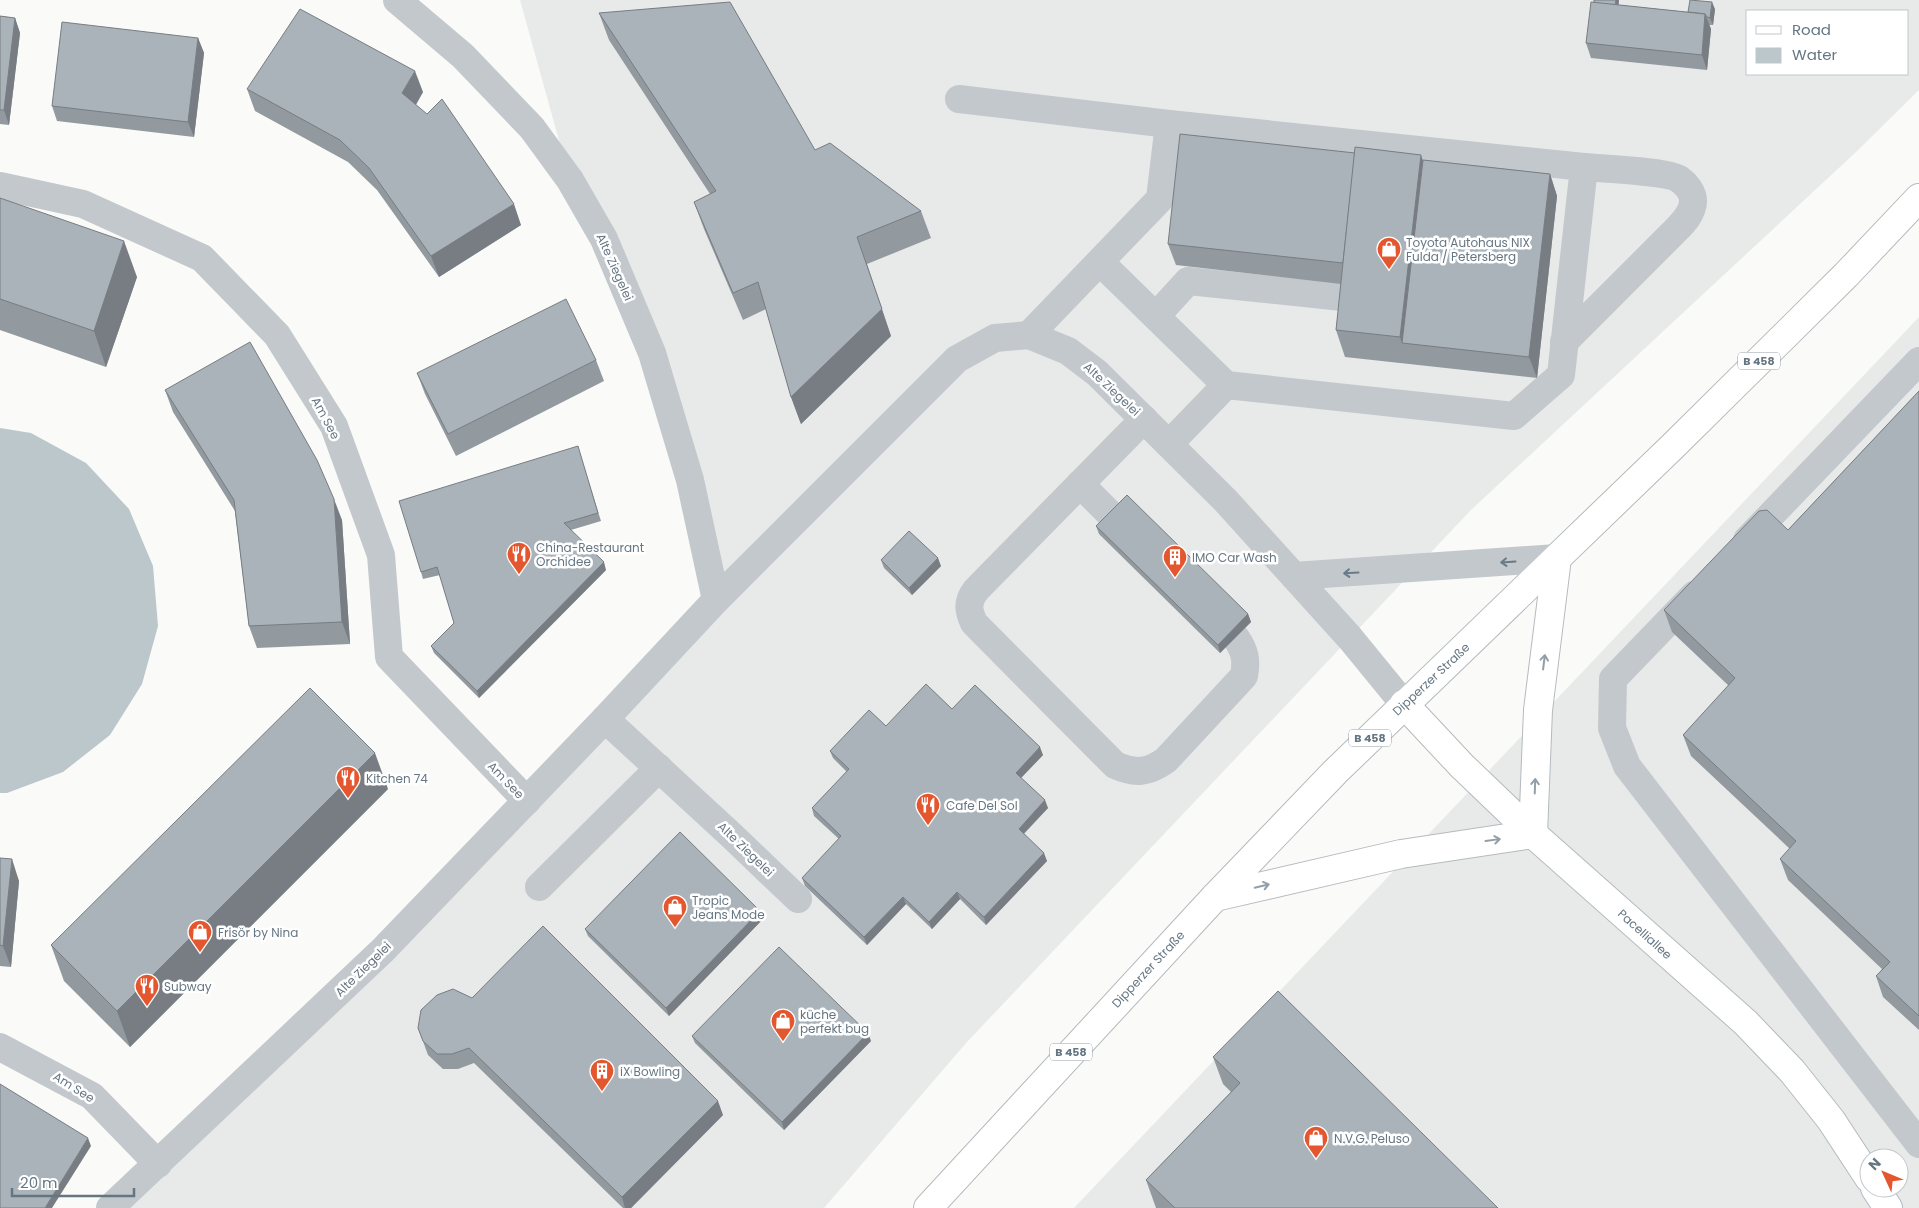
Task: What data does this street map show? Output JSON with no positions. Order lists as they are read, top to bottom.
{
  "streets": {
    "main road": ["B 458", "Dipperzer Straße", "Pacelliallee"],
    "street": ["Alte Ziegelei", "Am See"]
  },
  "crossings": [
    ["Alte Ziegelei", "Am See"],
    ["Alte Ziegelei", "Dipperzer Straße"],
    ["Alte Ziegelei", "Pacelliallee"],
    ["Dipperzer Straße", "Pacelliallee"]
  ],
  "places": {
    "shop": [
      "Toyota Autohaus NIX Fulda / Petersberg",
      "Tropic Jeans Mode",
      "Frisör by Nina",
      "küche perfekt bug",
      "N.V.G. Peluso"
    ],
    "restaurant": [
      "China-Restaurant Orchidee",
      "Kitchen 74",
      "Cafe Del Sol",
      "Subway"
    ],
    "building": ["IMO Car Wash", "iX Bowling"]
  },
  "legend": ["Road", "Water"],
  "scale_bar": "20 m",
  "north": "top left"
}
